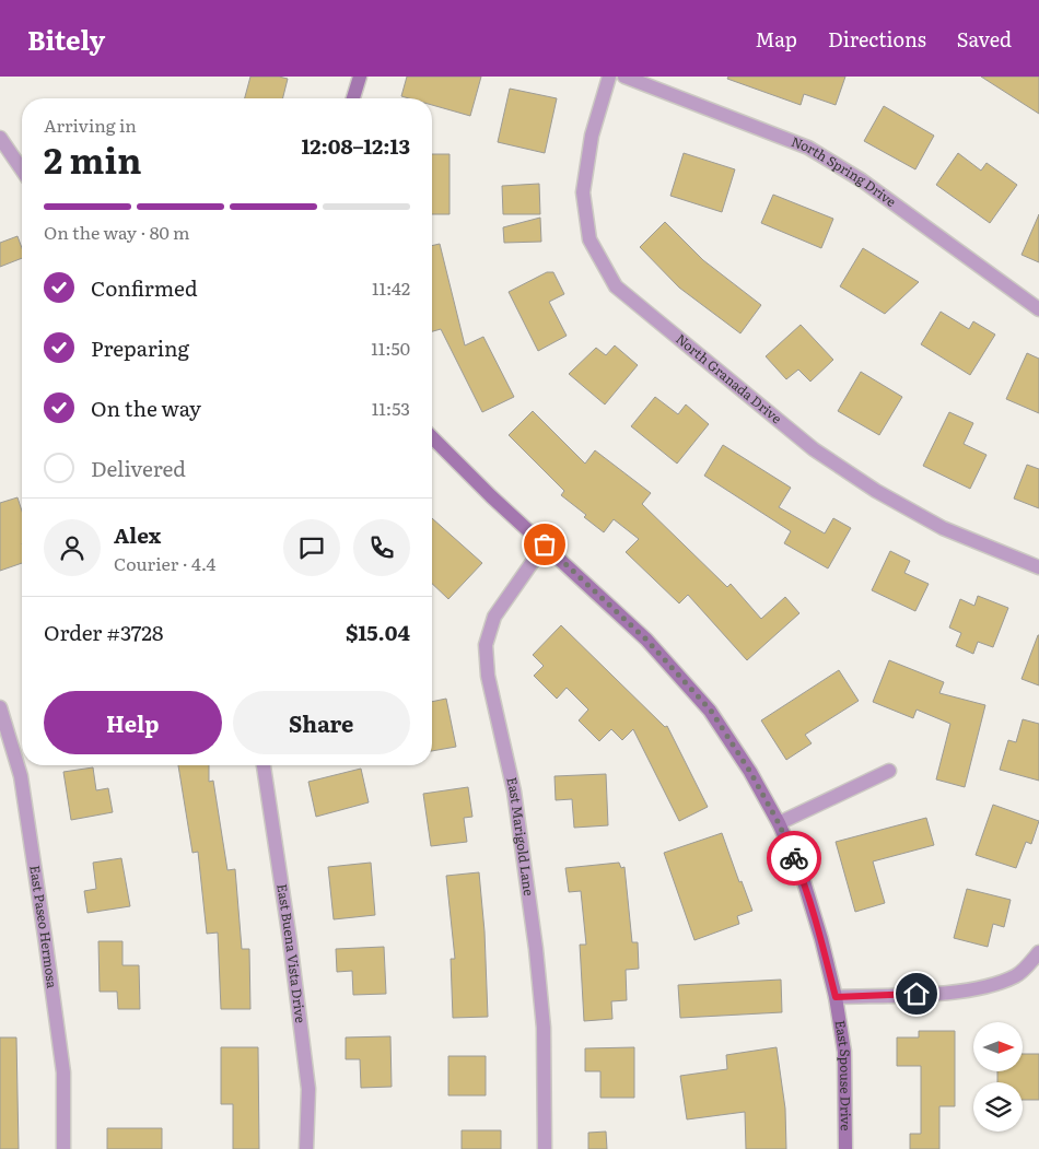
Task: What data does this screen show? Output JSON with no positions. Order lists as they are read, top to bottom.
{
  "streets": {
    "main road": ["East Spouse Drive"],
    "street": [
      "North Spring Drive",
      "North Granada Drive",
      "East Marigold Lane",
      "East Paseo Hermosa",
      "East Buena Vista Drive"
    ]
  },
  "crossings": [
    ["East Marigold Lane", "East Spouse Drive"]
  ],
  "north": "right",
  "page": {
    "header": "Bitely",
    "nav": ["Map", "Directions", "Saved"],
    "heading": ["2 min", "Arriving in", "12:08–12:13"],
    "panel": [
      "Alex",
      "Courier · 4.4",
      "Order #3728",
      "$15.04"
    ],
    "bar": "On the way · 80 m",
    "list": [
      ["Confirmed", "11:42"],
      ["Preparing", "11:50"],
      ["On the way", "11:53"],
      "Delivered"
    ],
    "buttons": ["Help", "Share"]
  }
}
